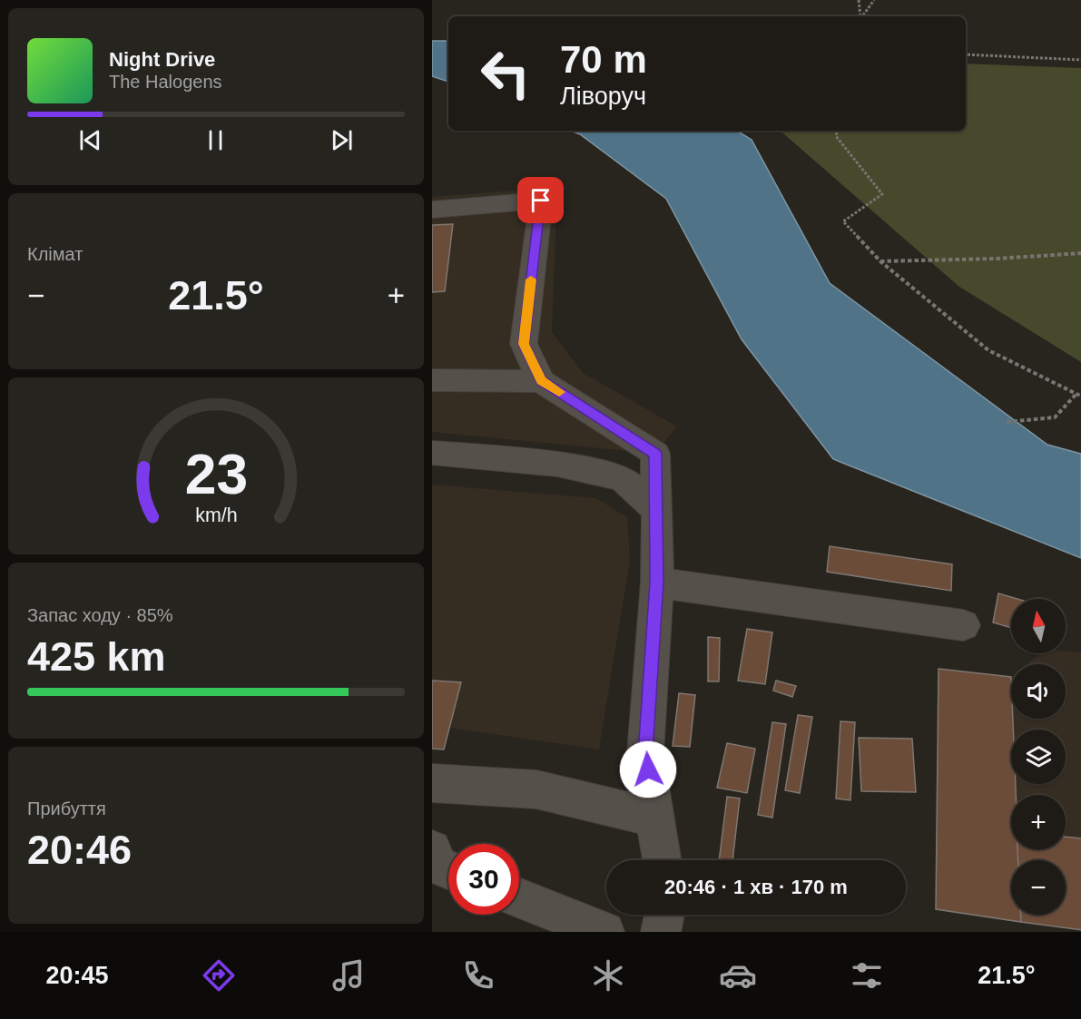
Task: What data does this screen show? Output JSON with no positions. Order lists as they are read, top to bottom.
{
  "north": "top",
  "page": {
    "turn": ["70 m", "Ліворуч"],
    "song": ["Night Drive", "The Halogens"],
    "tile": [
      "Клімат",
      ["Запас ходу · 85%", "425 km"],
      ["Прибуття", "20:46"]
    ],
    "heat": ["−", "21.5°", "+"],
    "map_buttons": ["+", "−"],
    "limit": "30",
    "trip": "20:46 · 1 хв · 170 m",
    "tabs": ["20:45", "21.5°"],
    "gauge": ["23", "km/h"]
  }
}
